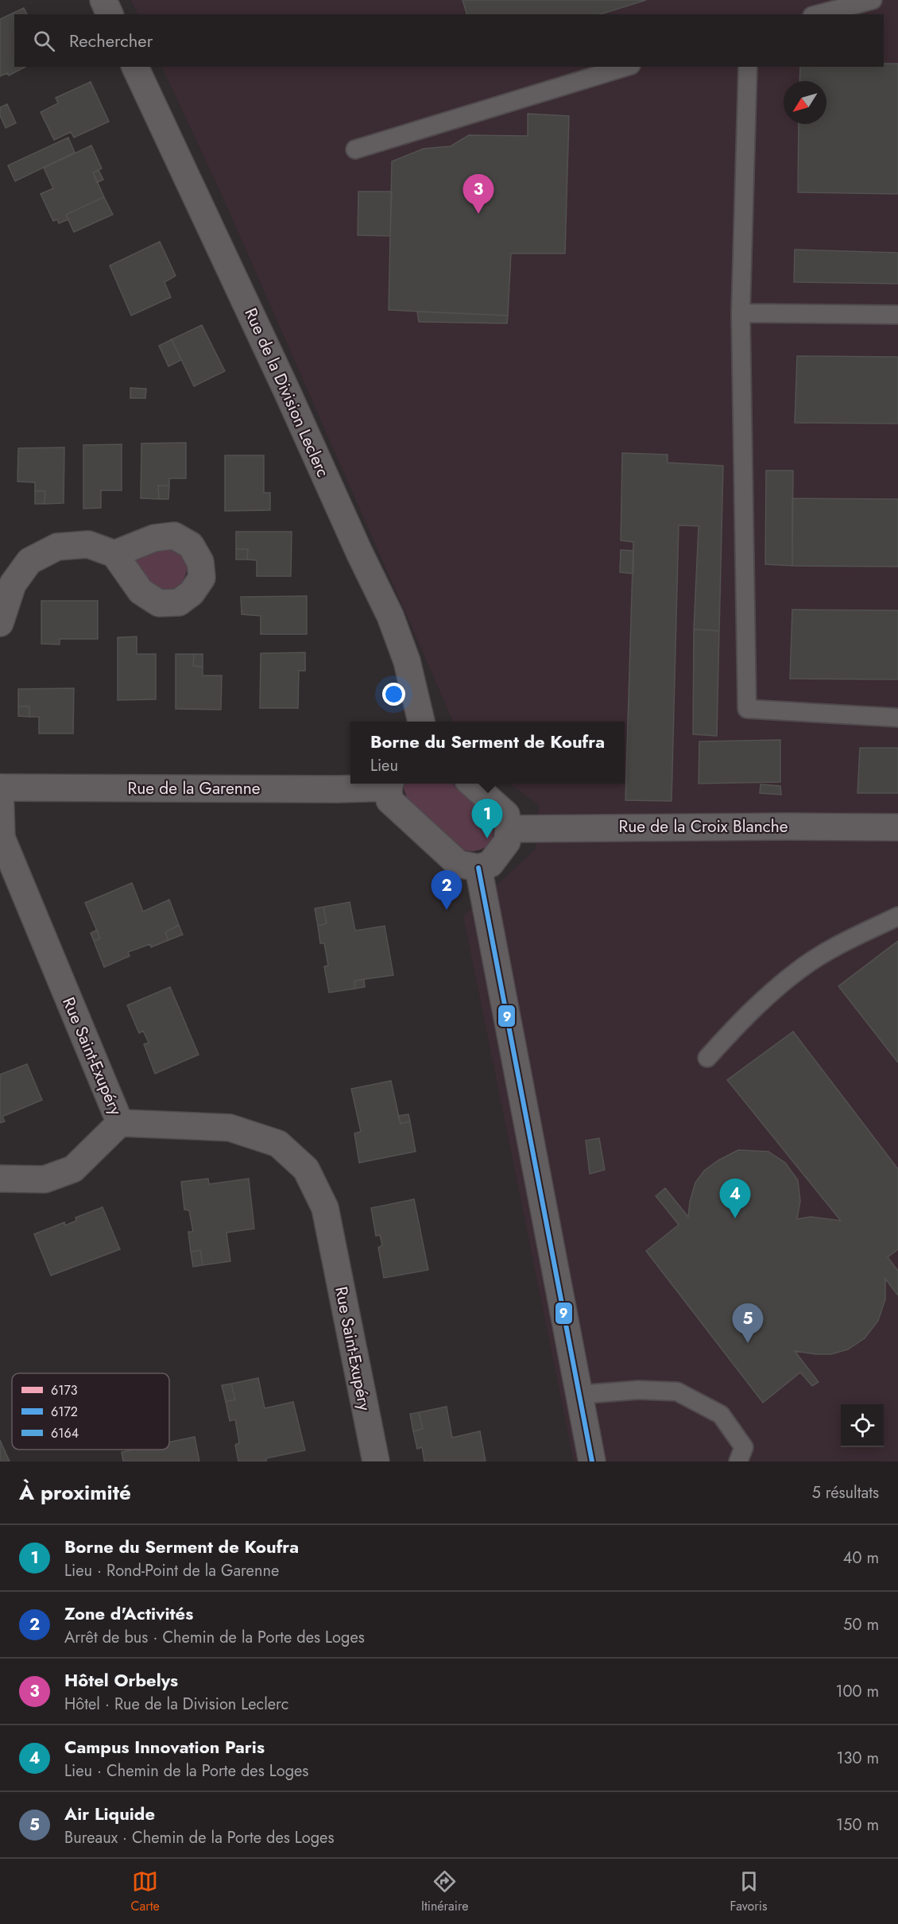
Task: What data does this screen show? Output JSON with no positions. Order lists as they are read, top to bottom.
{
  "streets": {
    "street": [
      "Rue de la Division Leclerc",
      "Rue de la Garenne",
      "Rue de la Croix Blanche",
      "Rue Saint-Exupéry"
    ]
  },
  "crossings": [
    ["Rue de la Garenne", "Rue Saint-Exupéry"]
  ],
  "lines": ["transit line 9"],
  "legend": ["6173", "6172", "6164"],
  "north": "bottom left",
  "page": {
    "search": "Rechercher",
    "pins": [
      "3",
      "1",
      "2",
      "4",
      "5"
    ],
    "popup": ["Borne du Serment de Koufra", "Lieu"],
    "heading": ["À proximité", "5 résultats"],
    "list": [
      {
        "mark": "1",
        "name": "Borne du Serment de Koufra",
        "note": "Lieu · Rond-Point de la Garenne",
        "value": "40 m"
      },
      {
        "mark": "2",
        "name": "Zone d'Activités",
        "note": "Arrêt de bus · Chemin de la Porte des Loges",
        "value": "50 m"
      },
      {
        "mark": "3",
        "name": "Hôtel Orbelys",
        "note": "Hôtel · Rue de la Division Leclerc",
        "value": "100 m"
      },
      {
        "mark": "4",
        "name": "Campus Innovation Paris",
        "note": "Lieu · Chemin de la Porte des Loges",
        "value": "130 m"
      },
      {
        "mark": "5",
        "name": "Air Liquide",
        "note": "Bureaux · Chemin de la Porte des Loges",
        "value": "150 m"
      }
    ],
    "nav": ["Carte", "Itinéraire", "Favoris"]
  }
}
